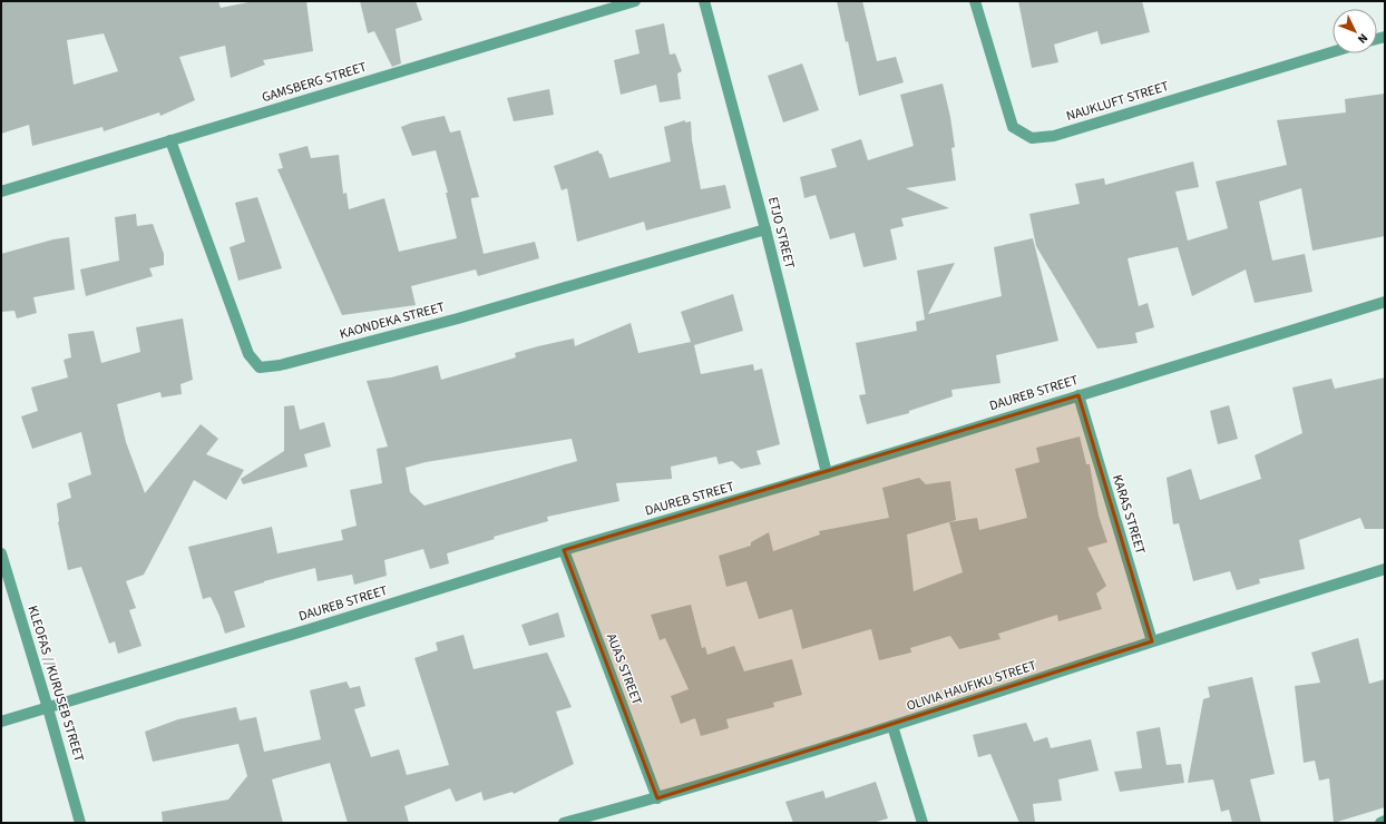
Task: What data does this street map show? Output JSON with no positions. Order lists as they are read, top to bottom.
{
  "streets": {
    "street": [
      "GAMSBERG STREET",
      "NAUKLUFT STREET",
      "ETJO STREET",
      "KAONDEKA STREET",
      "DAUREB STREET",
      "KARAS STREET",
      "AUAS STREET",
      "KLEOFAS //KURUSEB STREET",
      "OLIVIA HAUFIKU STREET"
    ]
  },
  "crossings": [
    ["GAMSBERG STREET", "KAONDEKA STREET"],
    ["ETJO STREET", "KAONDEKA STREET"],
    ["ETJO STREET", "DAUREB STREET"],
    ["DAUREB STREET", "KARAS STREET"],
    ["DAUREB STREET", "AUAS STREET"],
    ["DAUREB STREET", "KLEOFAS //KURUSEB STREET"],
    ["KARAS STREET", "OLIVIA HAUFIKU STREET"],
    ["AUAS STREET", "OLIVIA HAUFIKU STREET"]
  ],
  "north": "bottom right"
}
